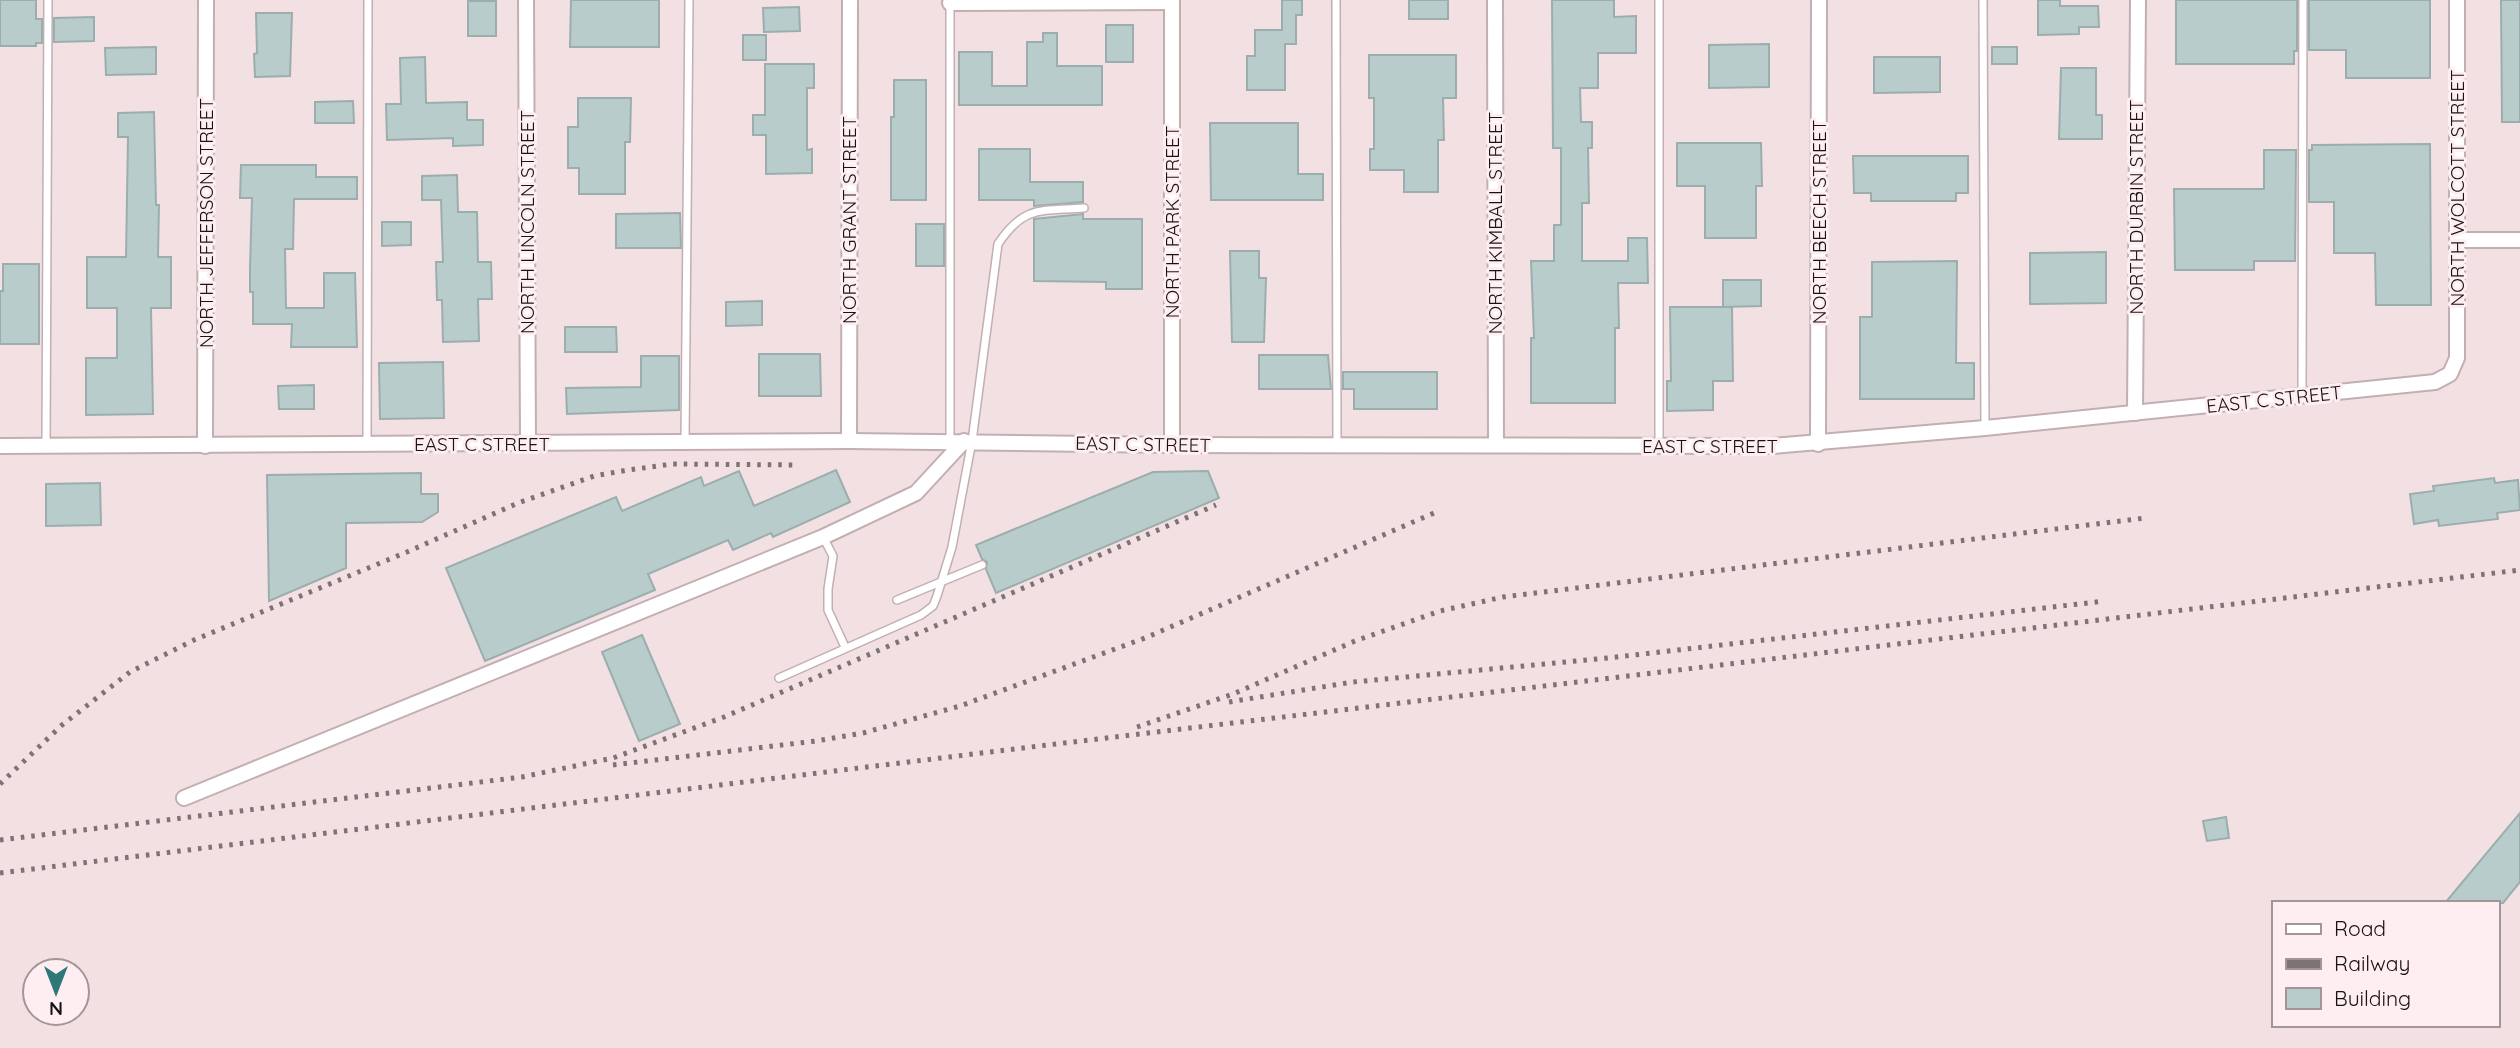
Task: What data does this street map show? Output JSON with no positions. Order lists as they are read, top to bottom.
{
  "streets": {
    "street": [
      "NORTH WOLCOTT STREET",
      "NORTH DURBIN STREET",
      "NORTH GRANT STREET",
      "NORTH LINCOLN STREET",
      "NORTH PARK STREET",
      "NORTH BEECH STREET",
      "NORTH JEFFERSON STREET",
      "NORTH KIMBALL STREET",
      "EAST C STREET"
    ]
  },
  "crossings": [
    ["NORTH WOLCOTT STREET", "EAST C STREET"],
    ["NORTH DURBIN STREET", "EAST C STREET"],
    ["NORTH GRANT STREET", "EAST C STREET"],
    ["NORTH LINCOLN STREET", "EAST C STREET"],
    ["NORTH PARK STREET", "EAST C STREET"],
    ["NORTH BEECH STREET", "EAST C STREET"],
    ["NORTH JEFFERSON STREET", "EAST C STREET"],
    ["NORTH KIMBALL STREET", "EAST C STREET"]
  ],
  "legend": ["Road", "Railway", "Building"],
  "north": "bottom"
}
